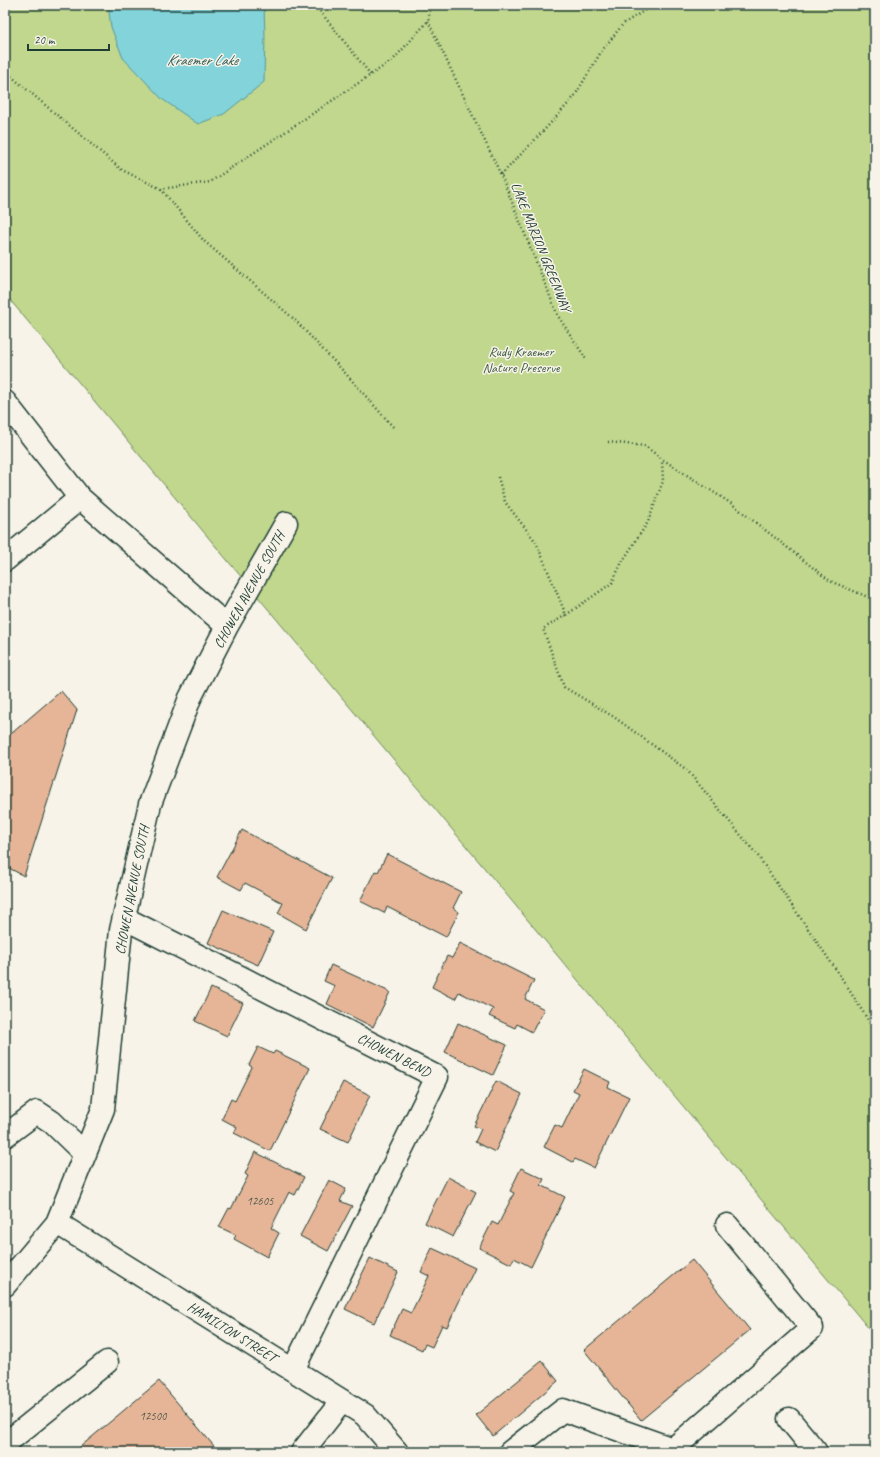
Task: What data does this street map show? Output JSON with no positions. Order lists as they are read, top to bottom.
{
  "streets": {
    "street": ["CHOWEN AVENUE SOUTH", "CHOWEN BEND", "HAMILTON STREET"],
    "path": ["LAKE MARION GREENWAY"]
  },
  "crossings": [
    ["CHOWEN AVENUE SOUTH", "CHOWEN BEND"],
    ["CHOWEN AVENUE SOUTH", "HAMILTON STREET"],
    ["CHOWEN BEND", "HAMILTON STREET"]
  ],
  "water": ["Kraemer Lake"],
  "parks": ["Rudy Kraemer Nature Preserve"],
  "house_numbers": ["12605", "12500"],
  "scale_bar": "20 m"
}
